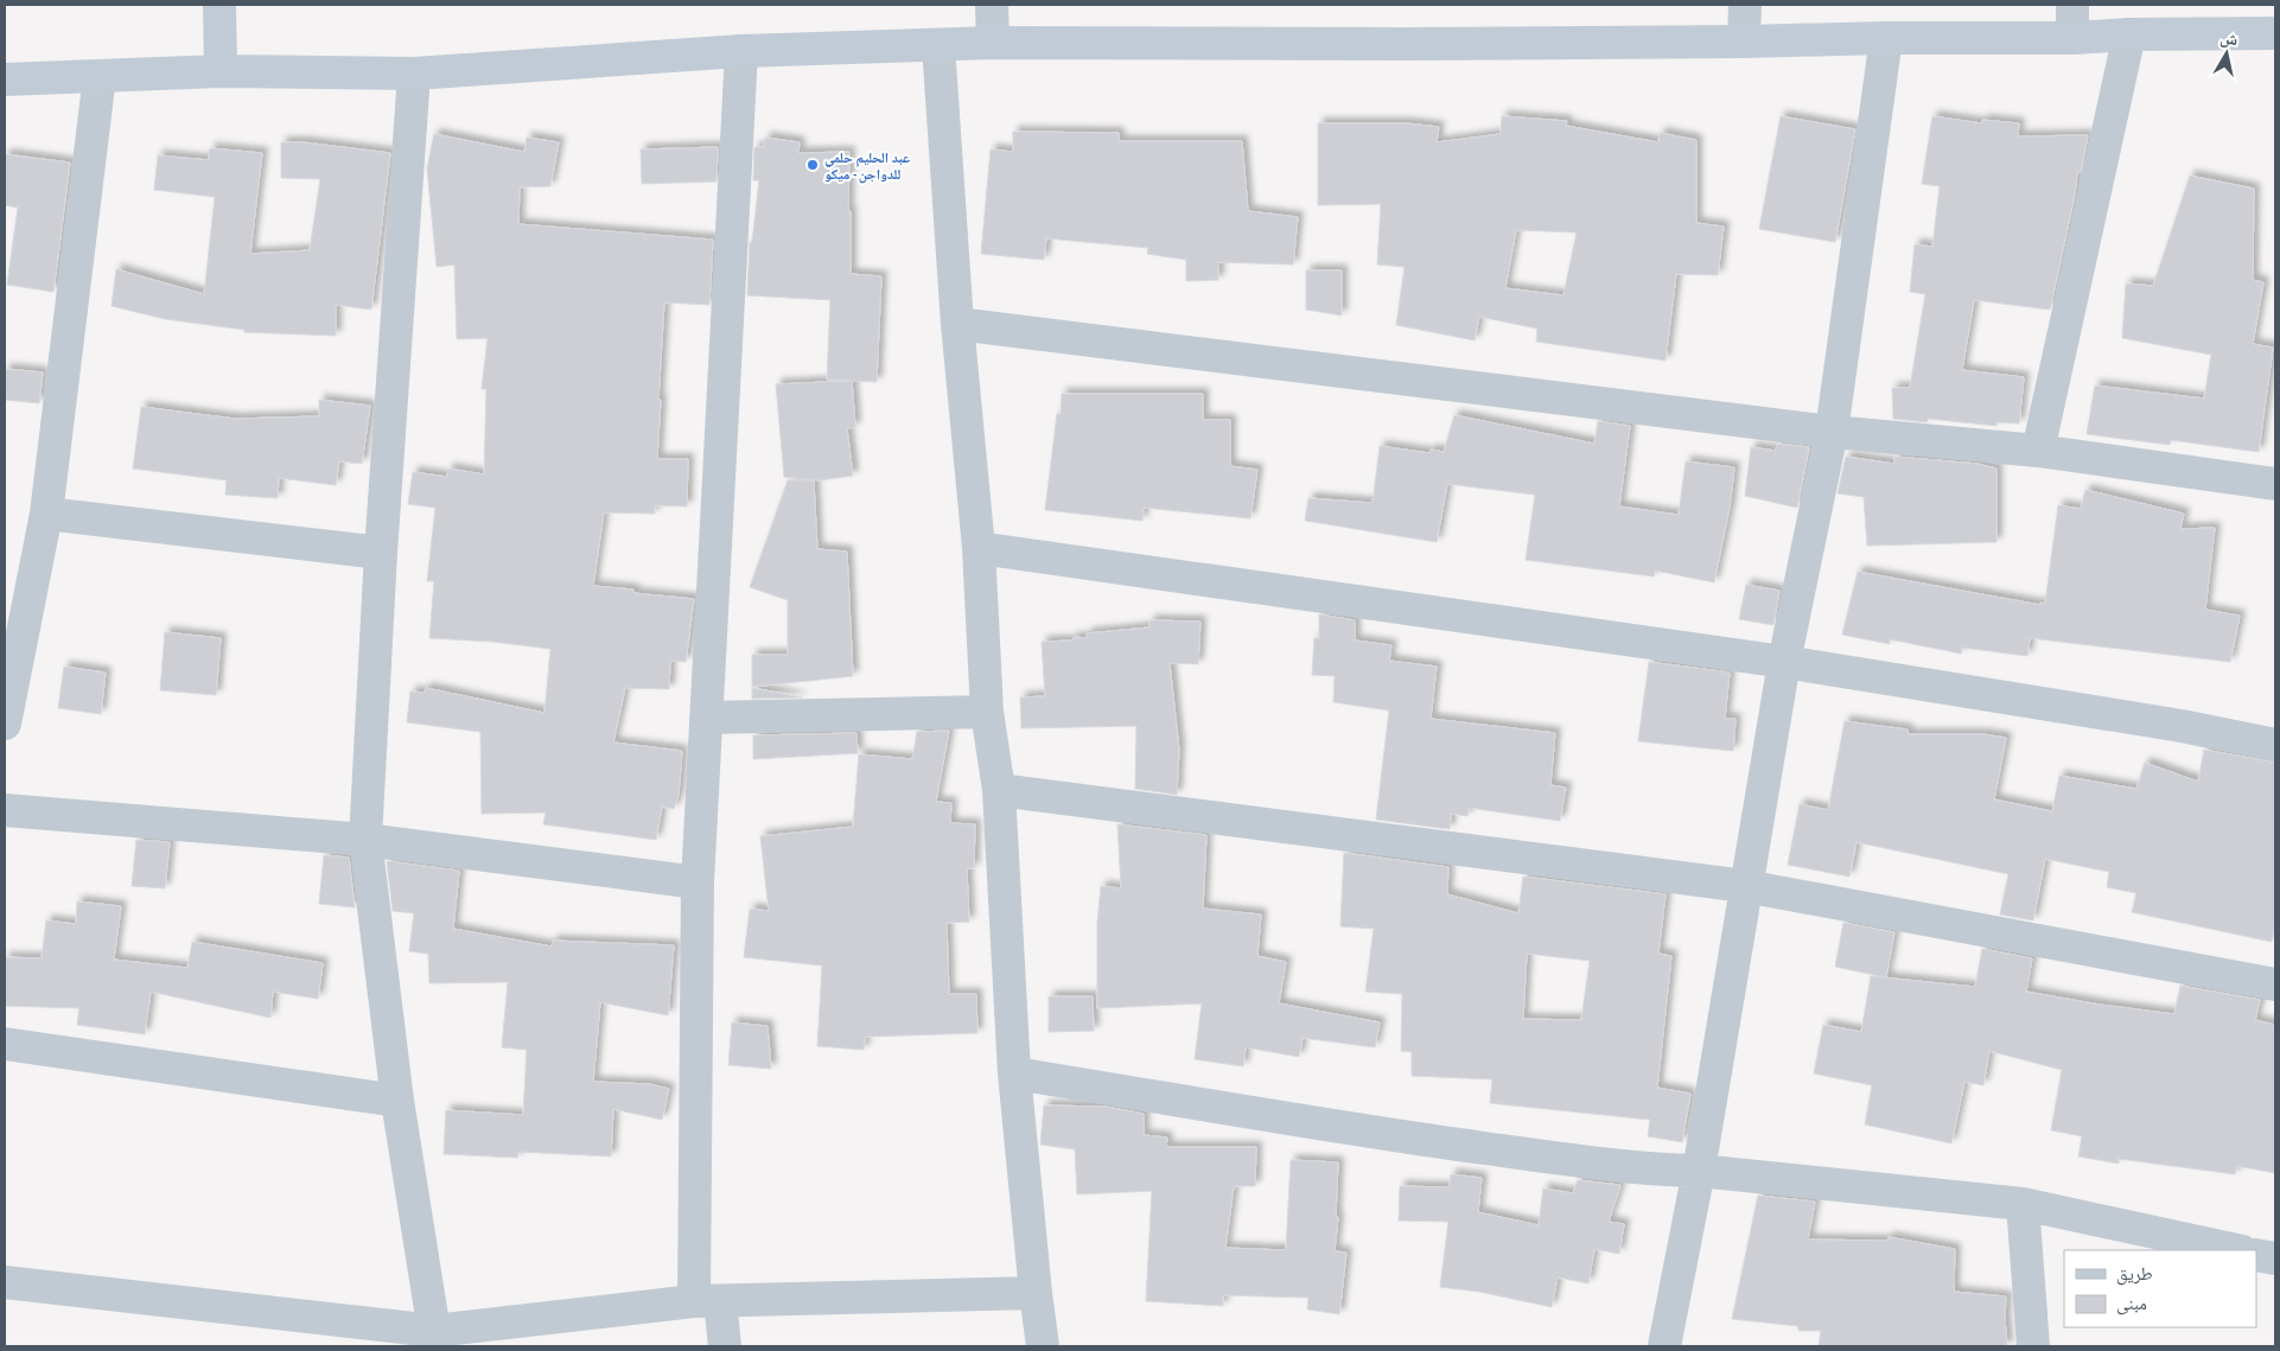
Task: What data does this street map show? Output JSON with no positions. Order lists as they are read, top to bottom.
{
  "places": ["عبد الحليم حلمي للدواجن - ميكو"],
  "legend": ["طريق", "مبنى"],
  "north": "top"
}
